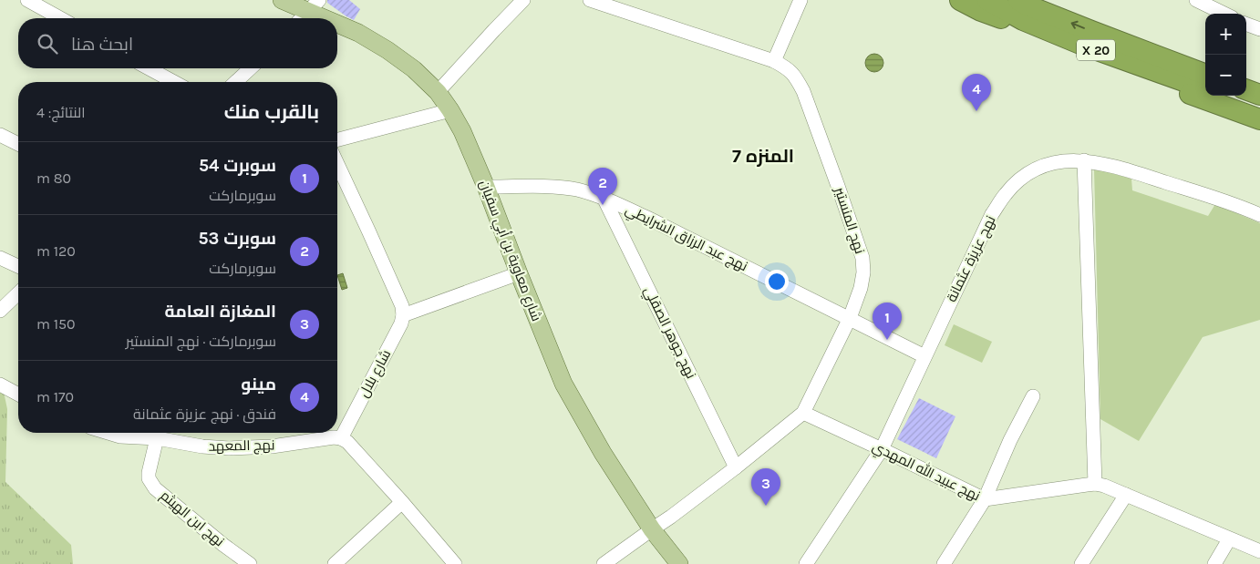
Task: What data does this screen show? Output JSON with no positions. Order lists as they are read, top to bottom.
{
  "streets": {
    "highway": ["X 20"],
    "main road": ["شارع معاوية بن أبي سفيان"],
    "street": [
      "نهج المنستير",
      "نهج عبد الرزاق الشرايطي",
      "نهج عزيزة عثمانة",
      "نهج جوهر الصقلي",
      "شارع بلال",
      "نهج المعهد",
      "نهج عبيد الله المهدي",
      "نهج ابن الهيثم"
    ]
  },
  "crossings": [
    ["نهج المنستير", "نهج عبد الرزاق الشرايطي"],
    ["نهج المنستير", "شارع معاوية بن أبي سفيان"],
    ["نهج المنستير", "نهج جوهر الصقلي"],
    ["نهج المنستير", "نهج عبيد الله المهدي"],
    ["نهج عبد الرزاق الشرايطي", "شارع معاوية بن أبي سفيان"],
    ["نهج عبد الرزاق الشرايطي", "نهج عزيزة عثمانة"],
    ["نهج عبد الرزاق الشرايطي", "نهج جوهر الصقلي"],
    ["نهج عزيزة عثمانة", "نهج عبيد الله المهدي"],
    ["شارع بلال", "نهج المعهد"],
    ["نهج المعهد", "نهج ابن الهيثم"]
  ],
  "districts": ["المنزه 7"],
  "page": {
    "map_buttons": ["+", "−"],
    "search": "ابحث هنا",
    "pins": [
      "4",
      "2",
      "1",
      "3"
    ],
    "heading": ["بالقرب منك", "النتائج: 4"],
    "list": [
      {
        "mark": "1",
        "name": "سوبرت 54",
        "note": "سوبرماركت",
        "value": "80 m"
      },
      {
        "mark": "2",
        "name": "سوبرت 53",
        "note": "سوبرماركت",
        "value": "120 m"
      },
      {
        "mark": "3",
        "name": "المغازة العامة",
        "note": "سوبرماركت · نهج المنستير",
        "value": "150 m"
      },
      {
        "mark": "4",
        "name": "مينو",
        "note": "فندق · نهج عزيزة عثمانة",
        "value": "170 m"
      }
    ]
  }
}
